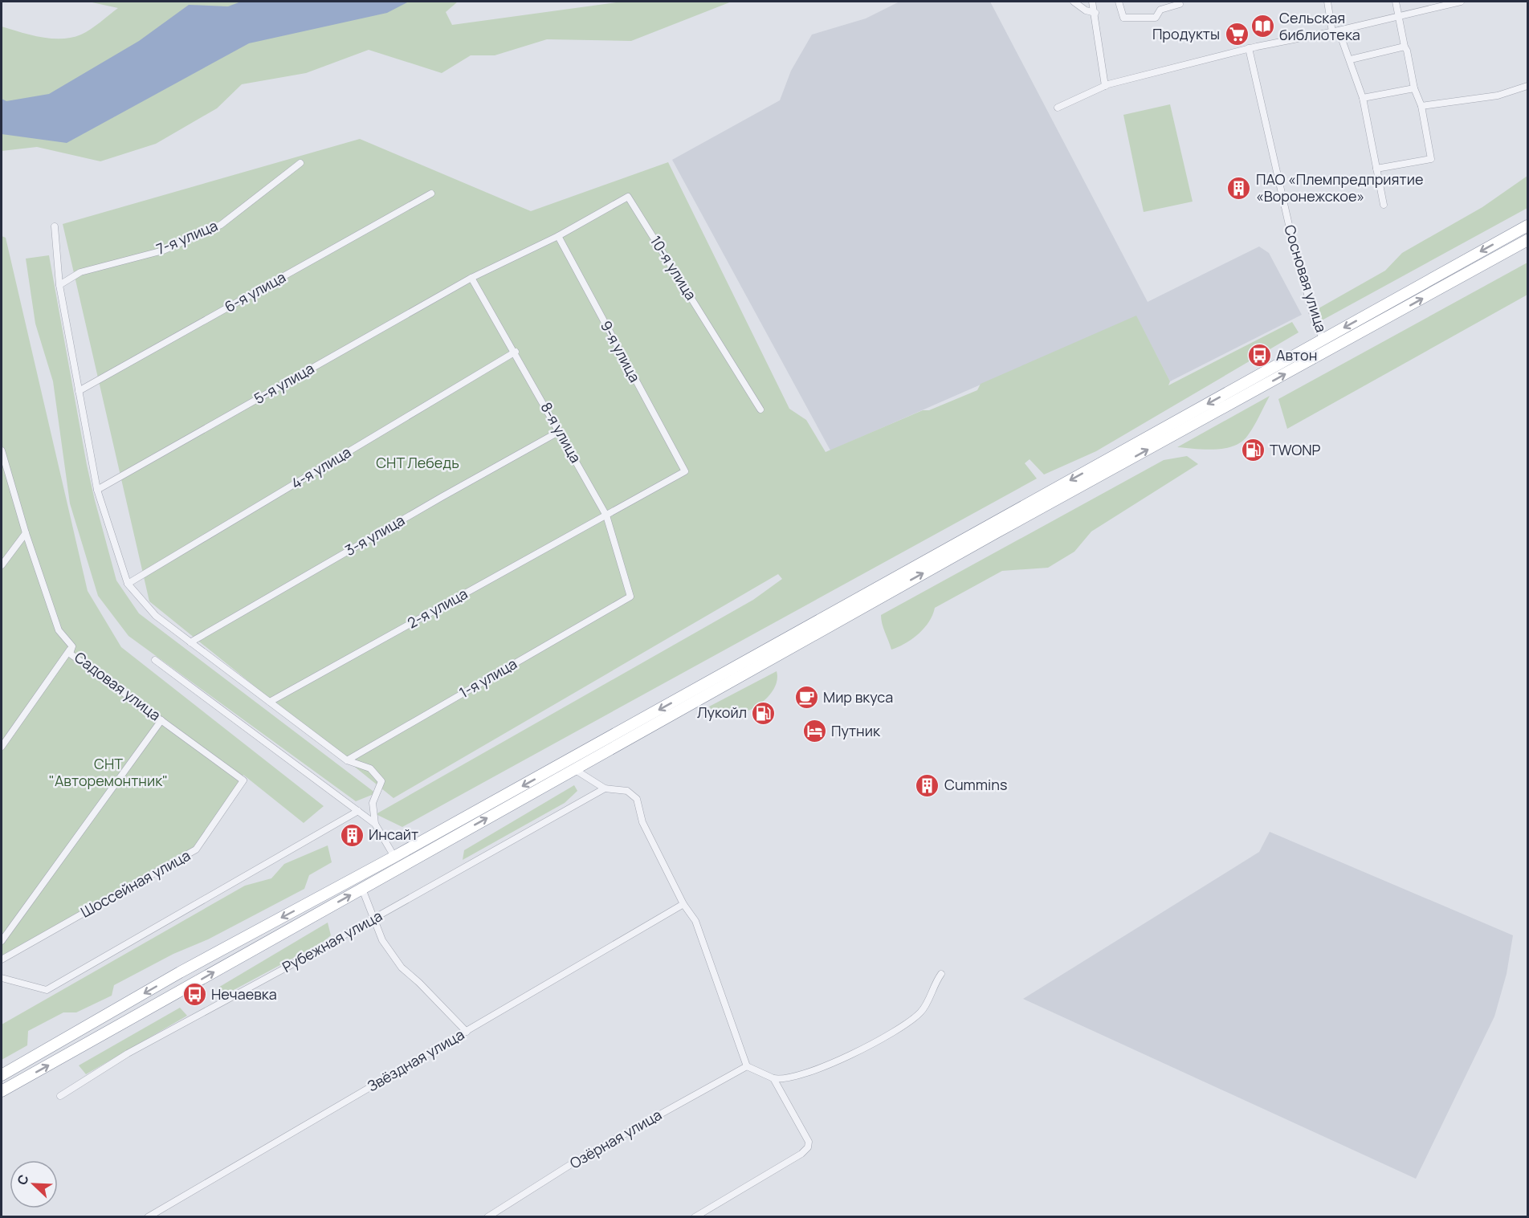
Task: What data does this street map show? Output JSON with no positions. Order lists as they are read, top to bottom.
{
  "streets": {
    "street": [
      "7-я улица",
      "10-я улица",
      "Сосновая улица",
      "6-я улица",
      "9-я улица",
      "5-я улица",
      "8-я улица",
      "4-я улица",
      "3-я улица",
      "2-я улица",
      "1-я улица",
      "Садовая улица",
      "Шоссейная улица",
      "Рубежная улица",
      "Звёздная улица",
      "Озёрная улица"
    ]
  },
  "crossings": [
    ["10-я улица", "9-я улица"],
    ["9-я улица", "8-я улица"],
    ["9-я улица", "2-я улица"],
    ["5-я улица", "8-я улица"],
    ["8-я улица", "4-я улица"],
    ["8-я улица", "3-я улица"],
    ["8-я улица", "2-я улица"],
    ["8-я улица", "1-я улица"],
    ["Садовая улица", "Шоссейная улица"]
  ],
  "parks": ["СНТ Лебедь", "СНТ \"Авторемонтник\""],
  "places": {
    "library": ["Сельская библиотека"],
    "supermarket": ["Продукты"],
    "building": ["ПАО «Племпредприятие «Воронежское»", "Cummins", "Инсайт"],
    "bus stop": ["Автон", "Нечаевка"],
    "fuel station": ["TWONP", "Лукойл"],
    "cafe": ["Мир вкуса"],
    "hotel": ["Путник"]
  },
  "north": "top left"
}
